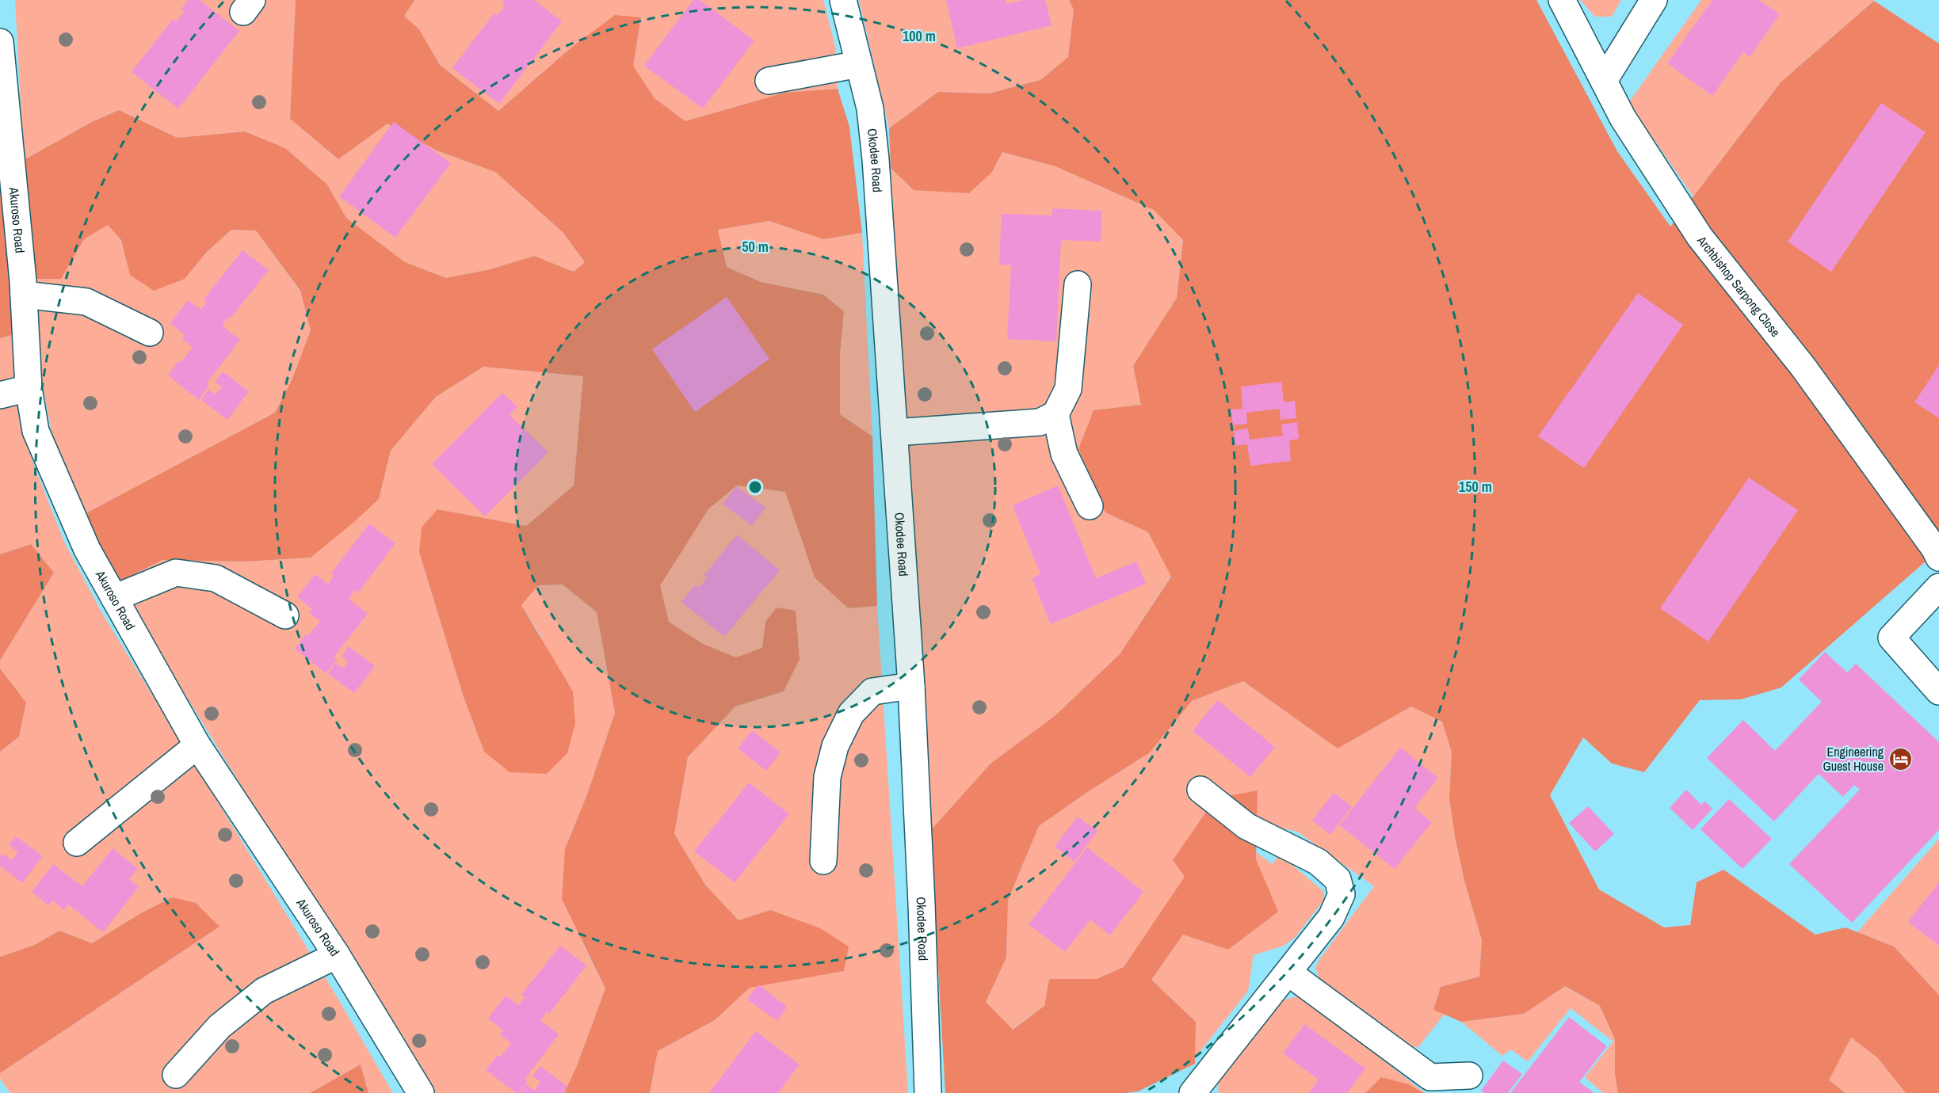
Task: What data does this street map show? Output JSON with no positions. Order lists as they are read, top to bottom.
{
  "streets": {
    "street": ["Okodee Road", "Akuroso Road", "Archbishop Sarpong Close"]
  },
  "places": {
    "hotel": ["Engineering Guest House"]
  },
  "rings": ["100 m", "50 m", "150 m"]
}
